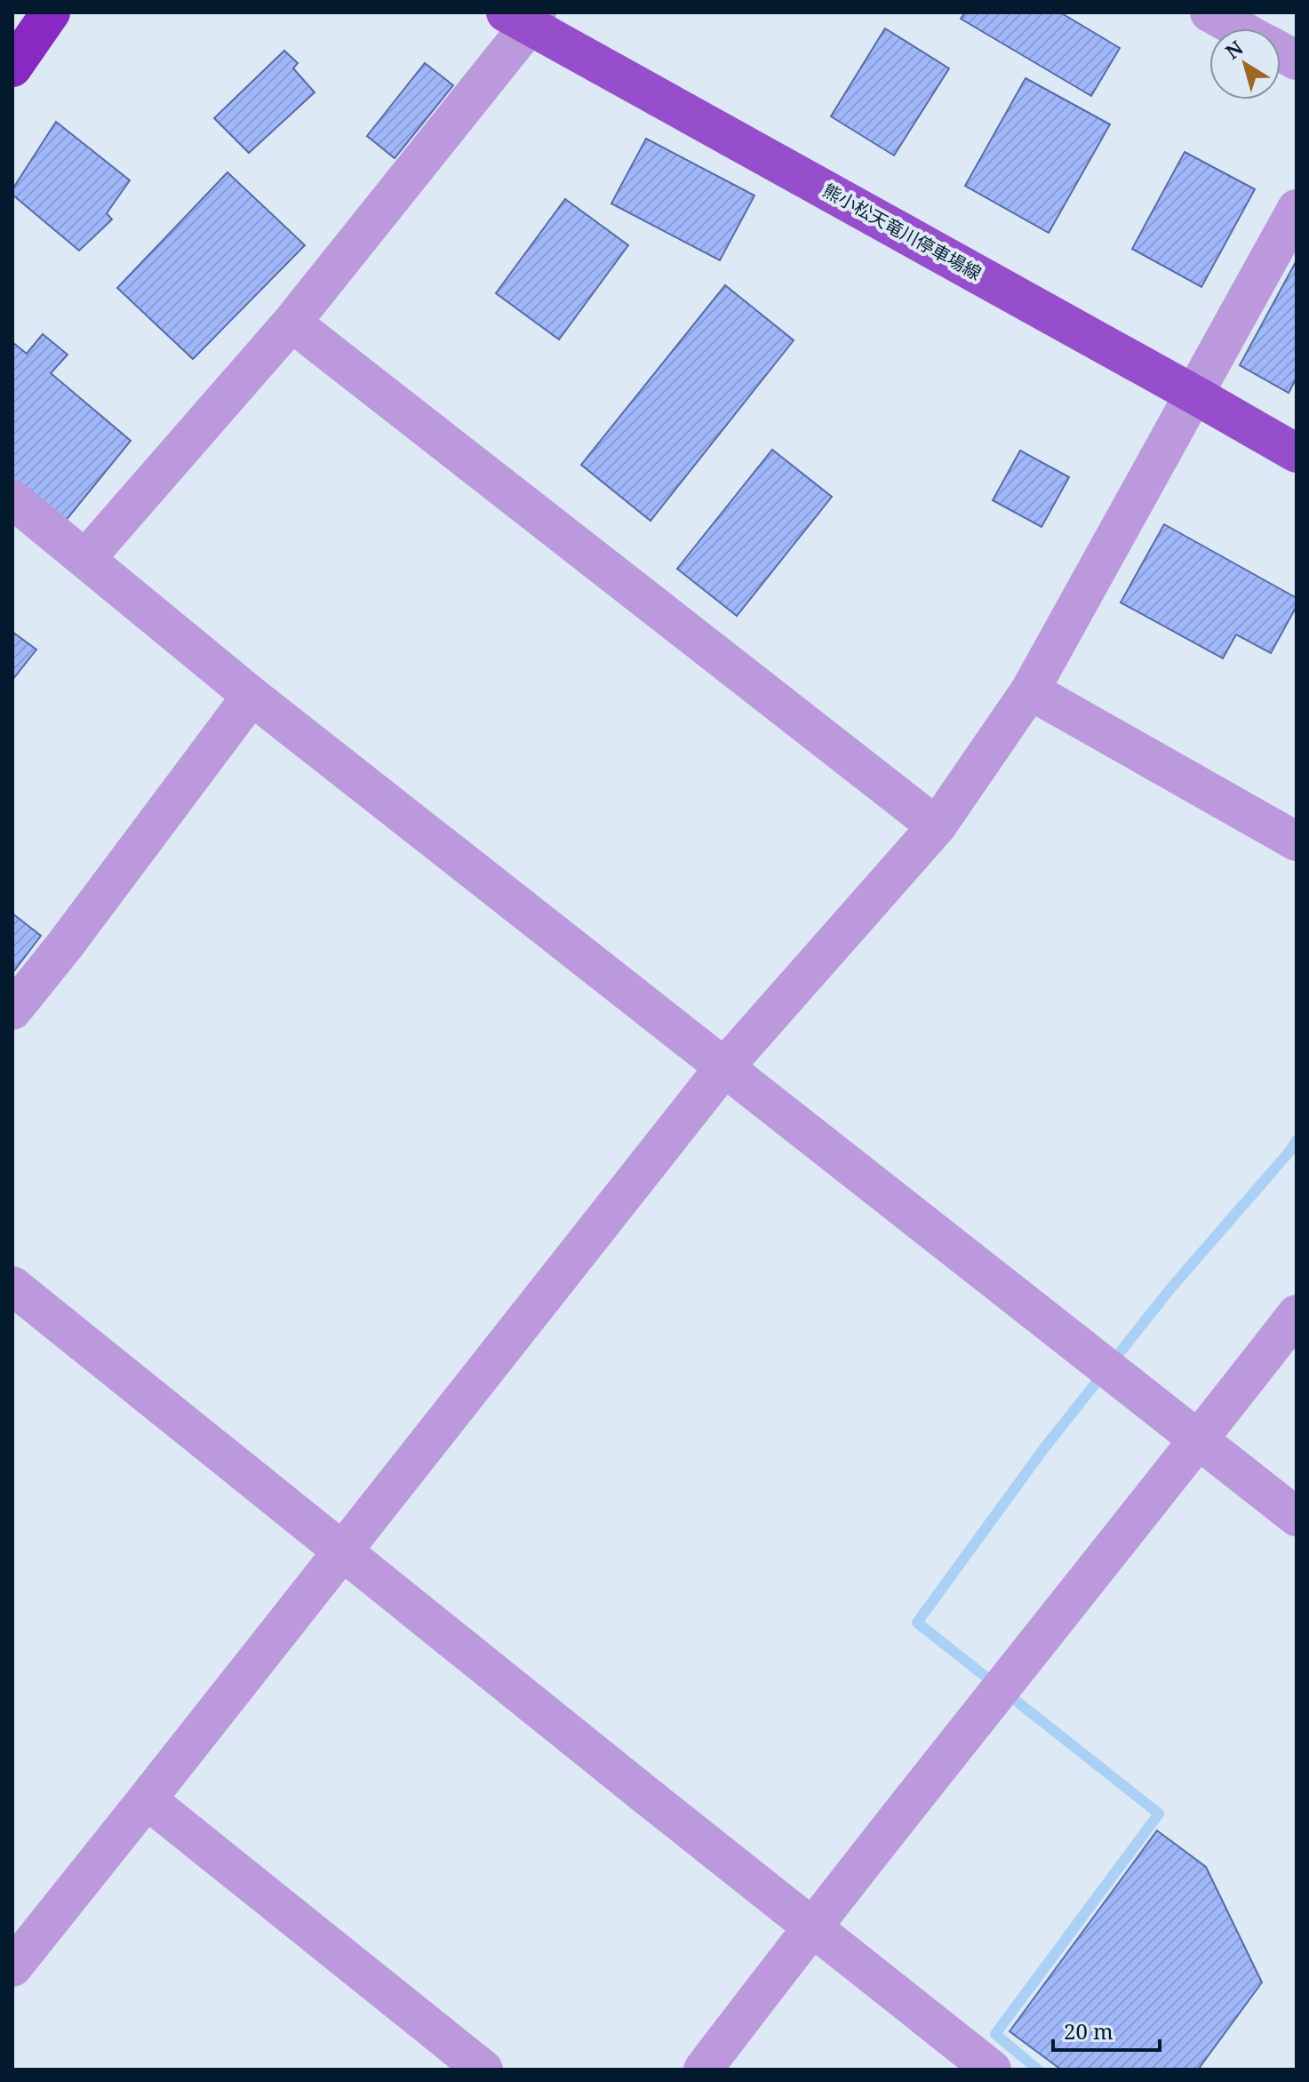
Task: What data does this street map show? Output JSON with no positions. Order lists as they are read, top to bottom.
{
  "streets": {
    "main road": ["熊小松天竜川停車場線"]
  },
  "scale_bar": "20 m",
  "north": "top left"
}
